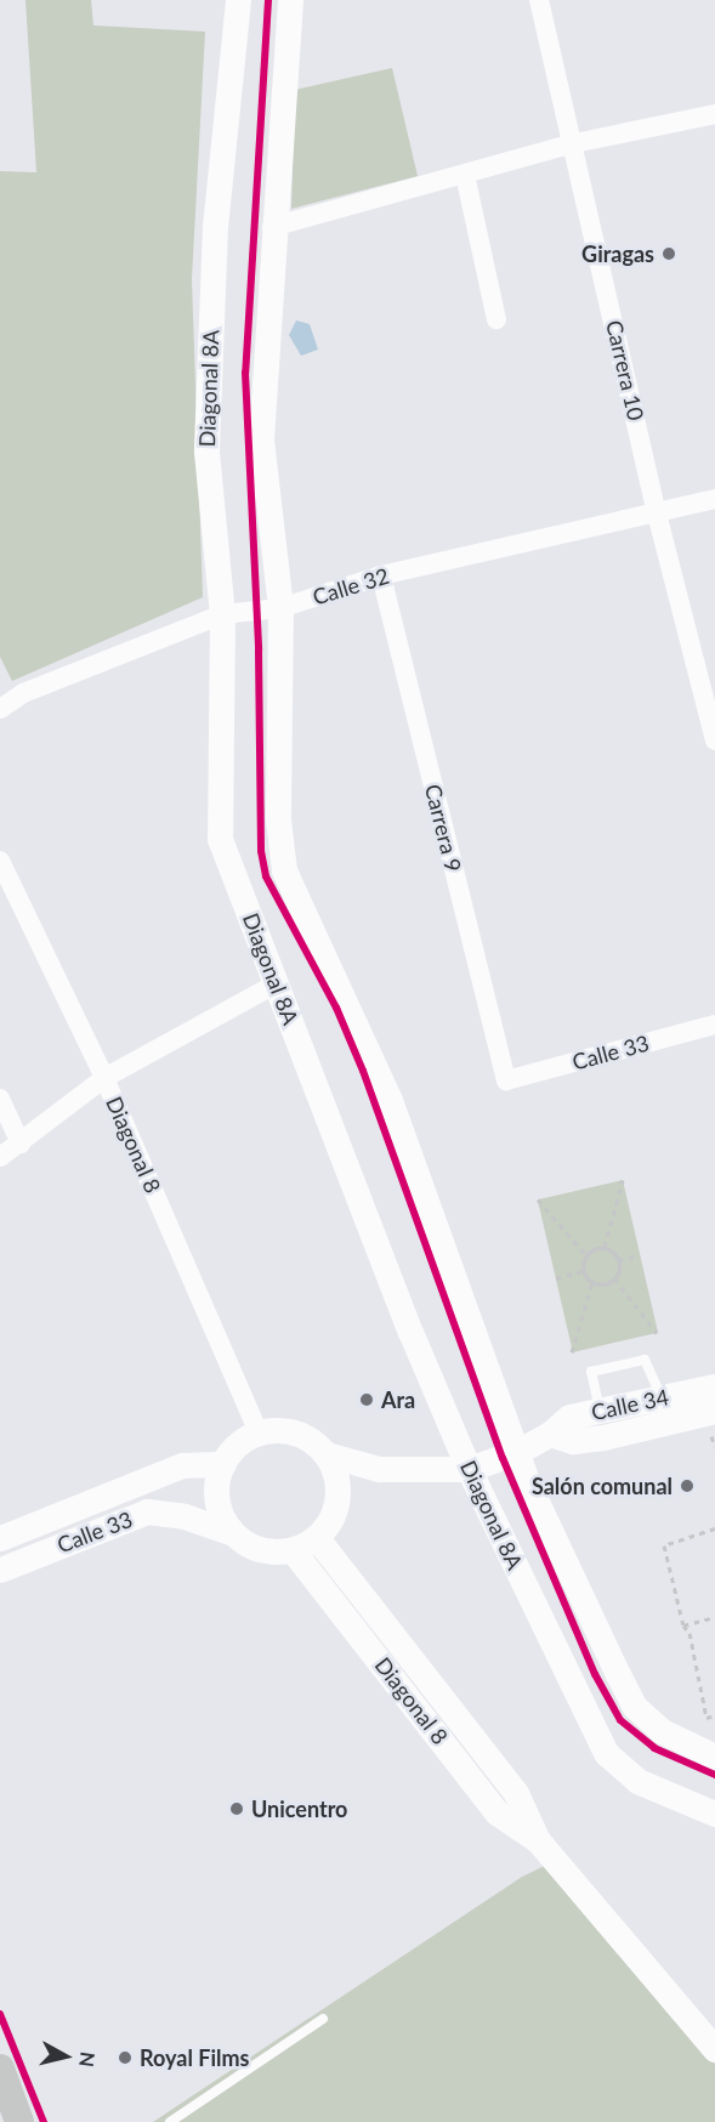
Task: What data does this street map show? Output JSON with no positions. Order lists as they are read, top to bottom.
{
  "streets": {
    "street": [
      "Carrera 10",
      "Diagonal 8A",
      "Calle 32",
      "Carrera 9",
      "Calle 33",
      "Diagonal 8",
      "Calle 34"
    ]
  },
  "crossings": [
    ["Carrera 10", "Calle 32"],
    ["Diagonal 8A", "Calle 32"],
    ["Diagonal 8A", "Calle 34"],
    ["Calle 32", "Carrera 9"],
    ["Carrera 9", "Calle 33"],
    ["Calle 33", "Diagonal 8"],
    ["Calle 33", "Calle 34"],
    ["Diagonal 8", "Calle 34"]
  ],
  "places": [
    "Giragas",
    "Ara",
    "Salón comunal",
    "Unicentro",
    "Royal Films"
  ],
  "north": "right"
}
